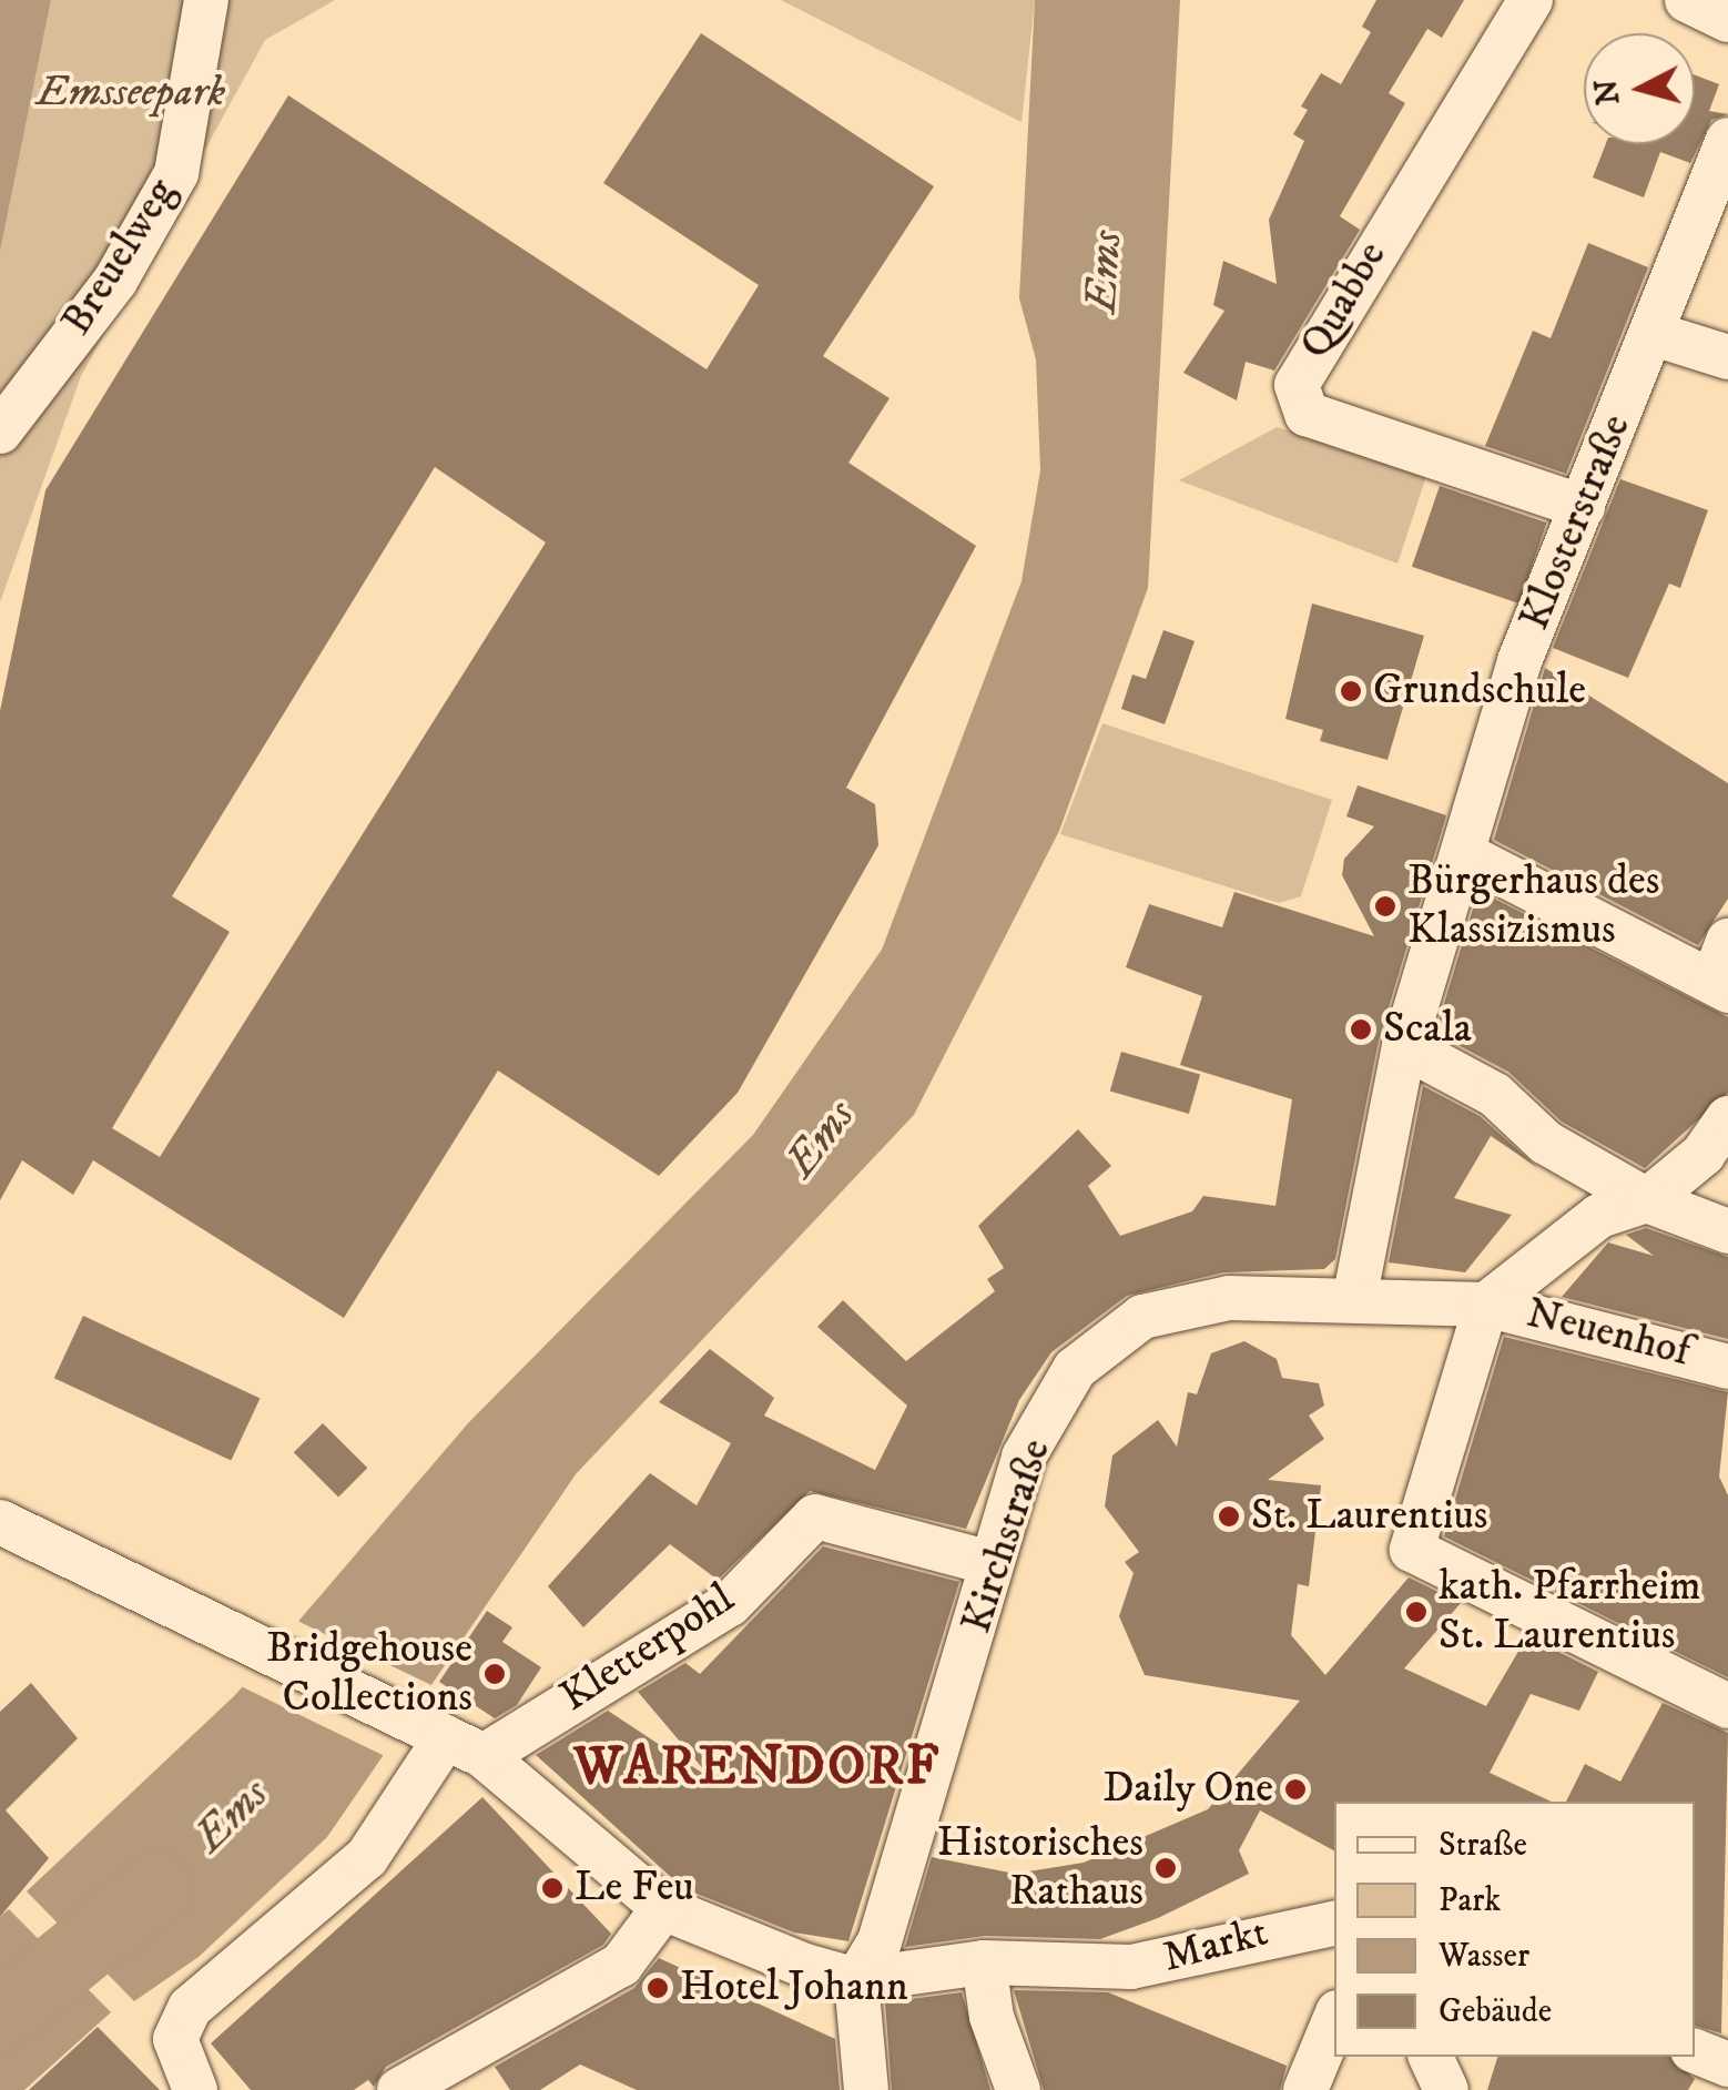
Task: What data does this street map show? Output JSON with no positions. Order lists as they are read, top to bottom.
{
  "streets": {
    "street": [
      "Breuelweg",
      "Quabbe",
      "Klosterstraße",
      "Neuenhof",
      "Kirchstraße",
      "Kletterpohl",
      "Markt"
    ]
  },
  "crossings": [
    ["Quabbe", "Klosterstraße"],
    ["Klosterstraße", "Kirchstraße"],
    ["Neuenhof", "Kirchstraße"],
    ["Kirchstraße", "Kletterpohl"],
    ["Kirchstraße", "Markt"]
  ],
  "districts": ["WARENDORF"],
  "water": ["Ems"],
  "parks": ["Emsseepark"],
  "places": [
    "Grundschule",
    "Bürgerhaus des Klassizismus",
    "Scala",
    "St. Laurentius",
    "kath. Pfarrheim St. Laurentius",
    "Bridgehouse Collections",
    "Daily One",
    "Historisches Rathaus",
    "Le Feu",
    "Hotel Johann"
  ],
  "legend": [
    "Straße",
    "Park",
    "Wasser",
    "Gebäude"
  ],
  "north": "left"
}
